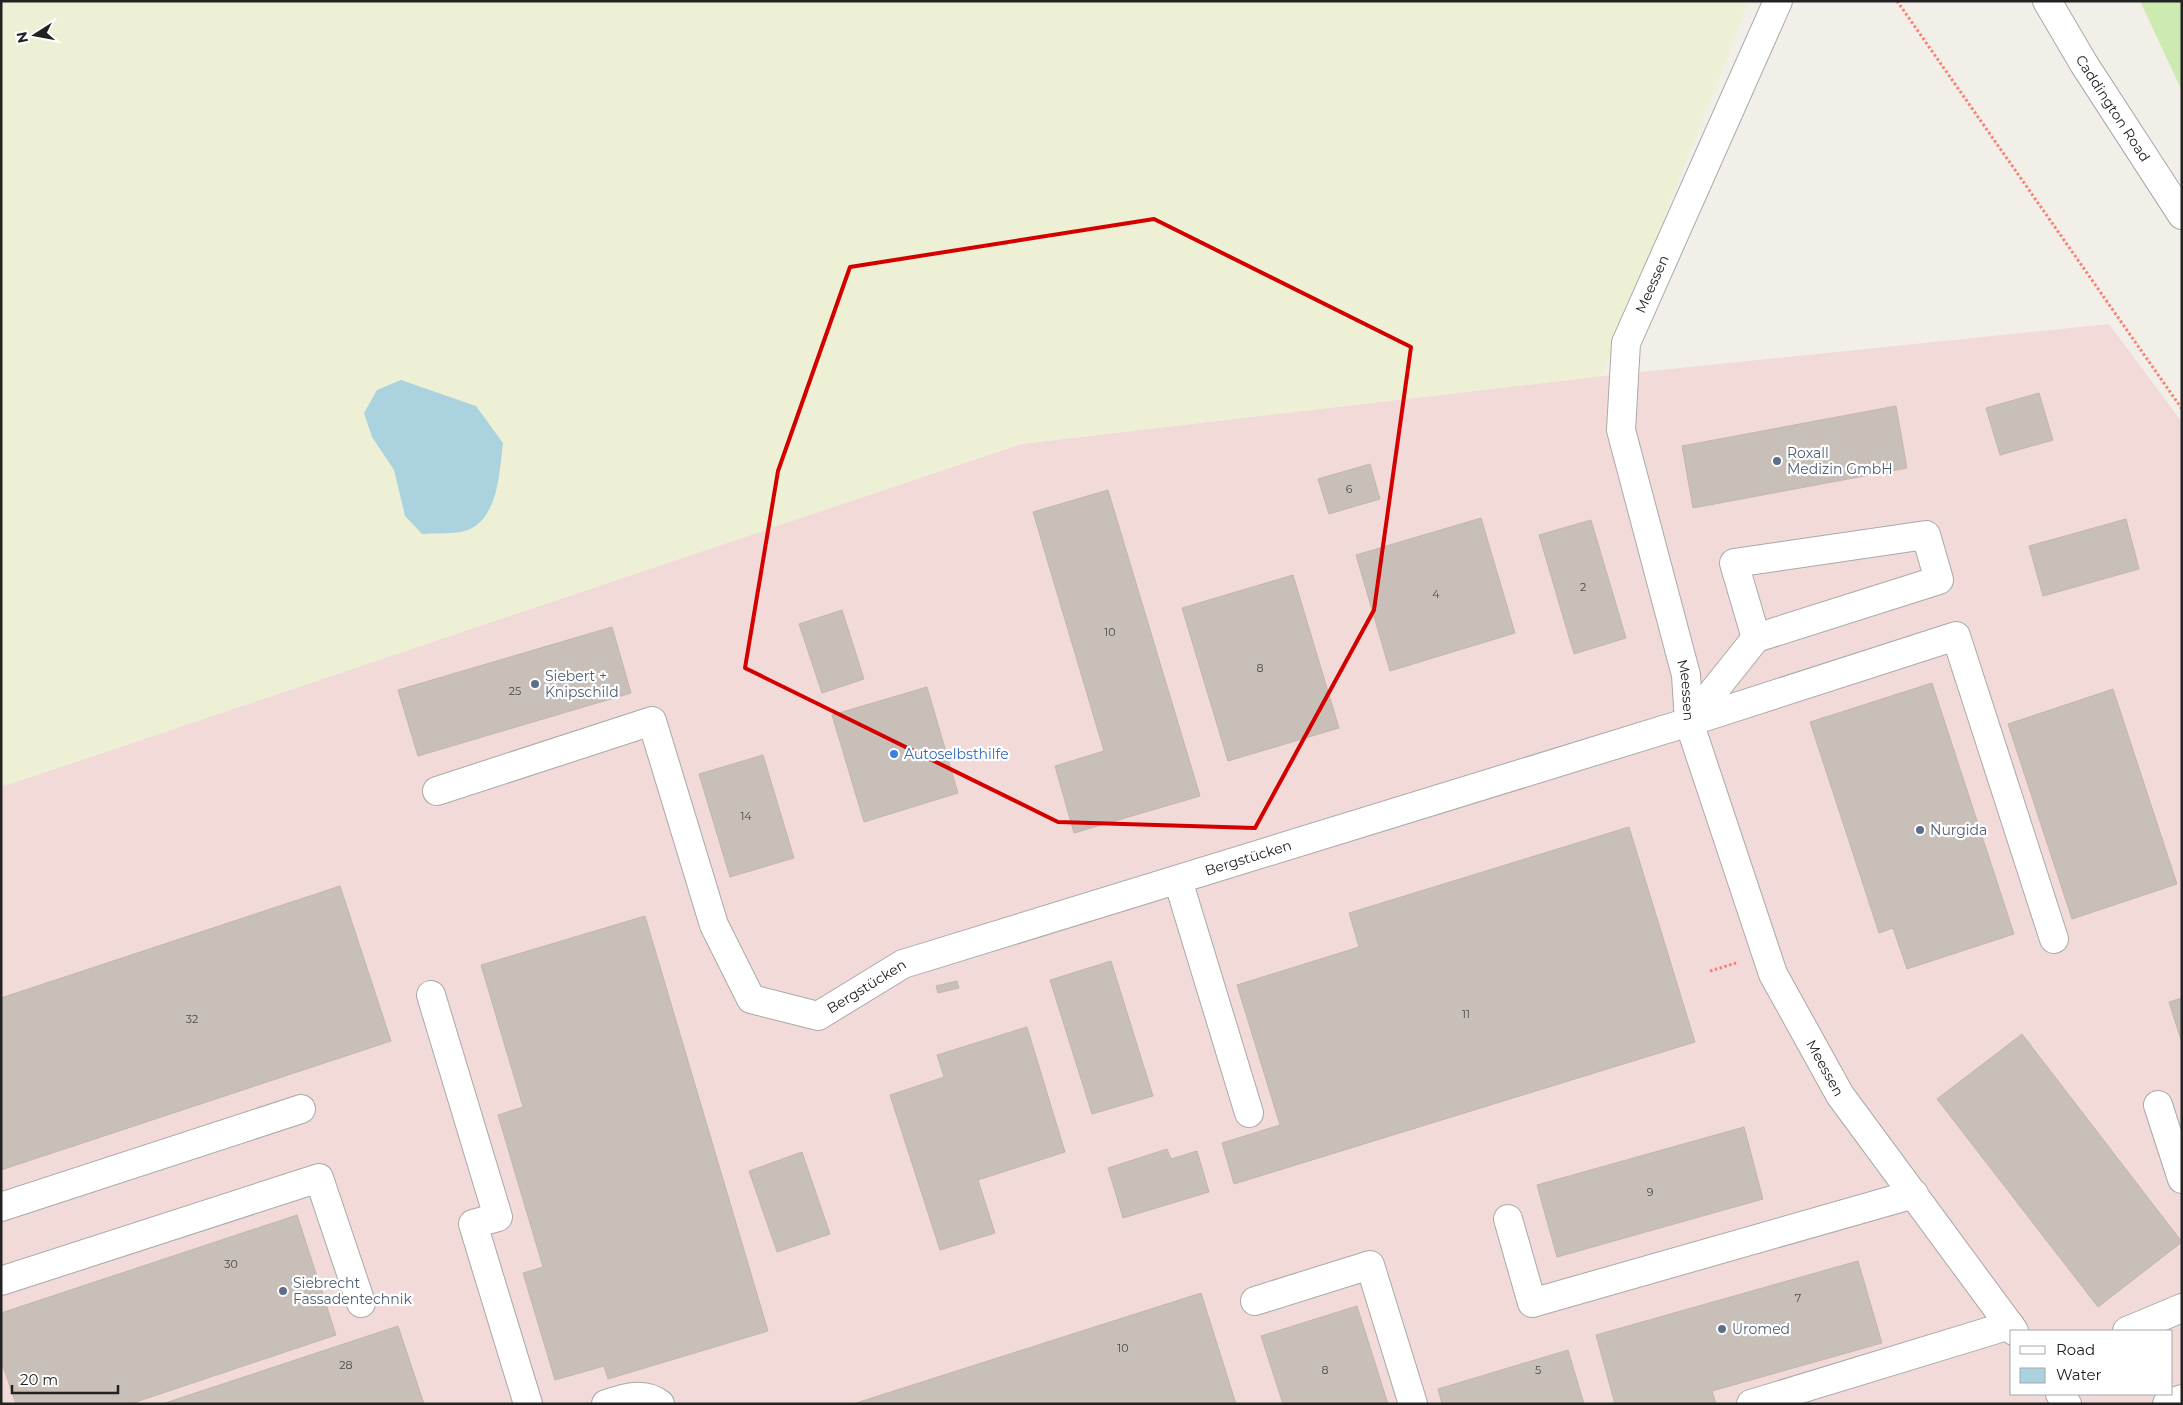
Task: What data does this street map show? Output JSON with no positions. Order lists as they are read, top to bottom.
{
  "streets": {
    "street": ["Caddington Road", "Meessen", "Bergstücken"]
  },
  "crossings": [
    ["Meessen", "Bergstücken"]
  ],
  "places": [
    "Roxall Medizin GmbH",
    "Siebert + Knipschild",
    "Autoselbsthilfe",
    "Nurgida",
    "Siebrecht Fassadentechnik",
    "Uromed"
  ],
  "house_numbers": [
    "6",
    "2",
    "4",
    "10",
    "8",
    "25",
    "14",
    "11",
    "32",
    "9",
    "30",
    "7",
    "10",
    "28",
    "8",
    "5"
  ],
  "legend": ["Road", "Water"],
  "scale_bar": "20 m",
  "north": "left"
}
